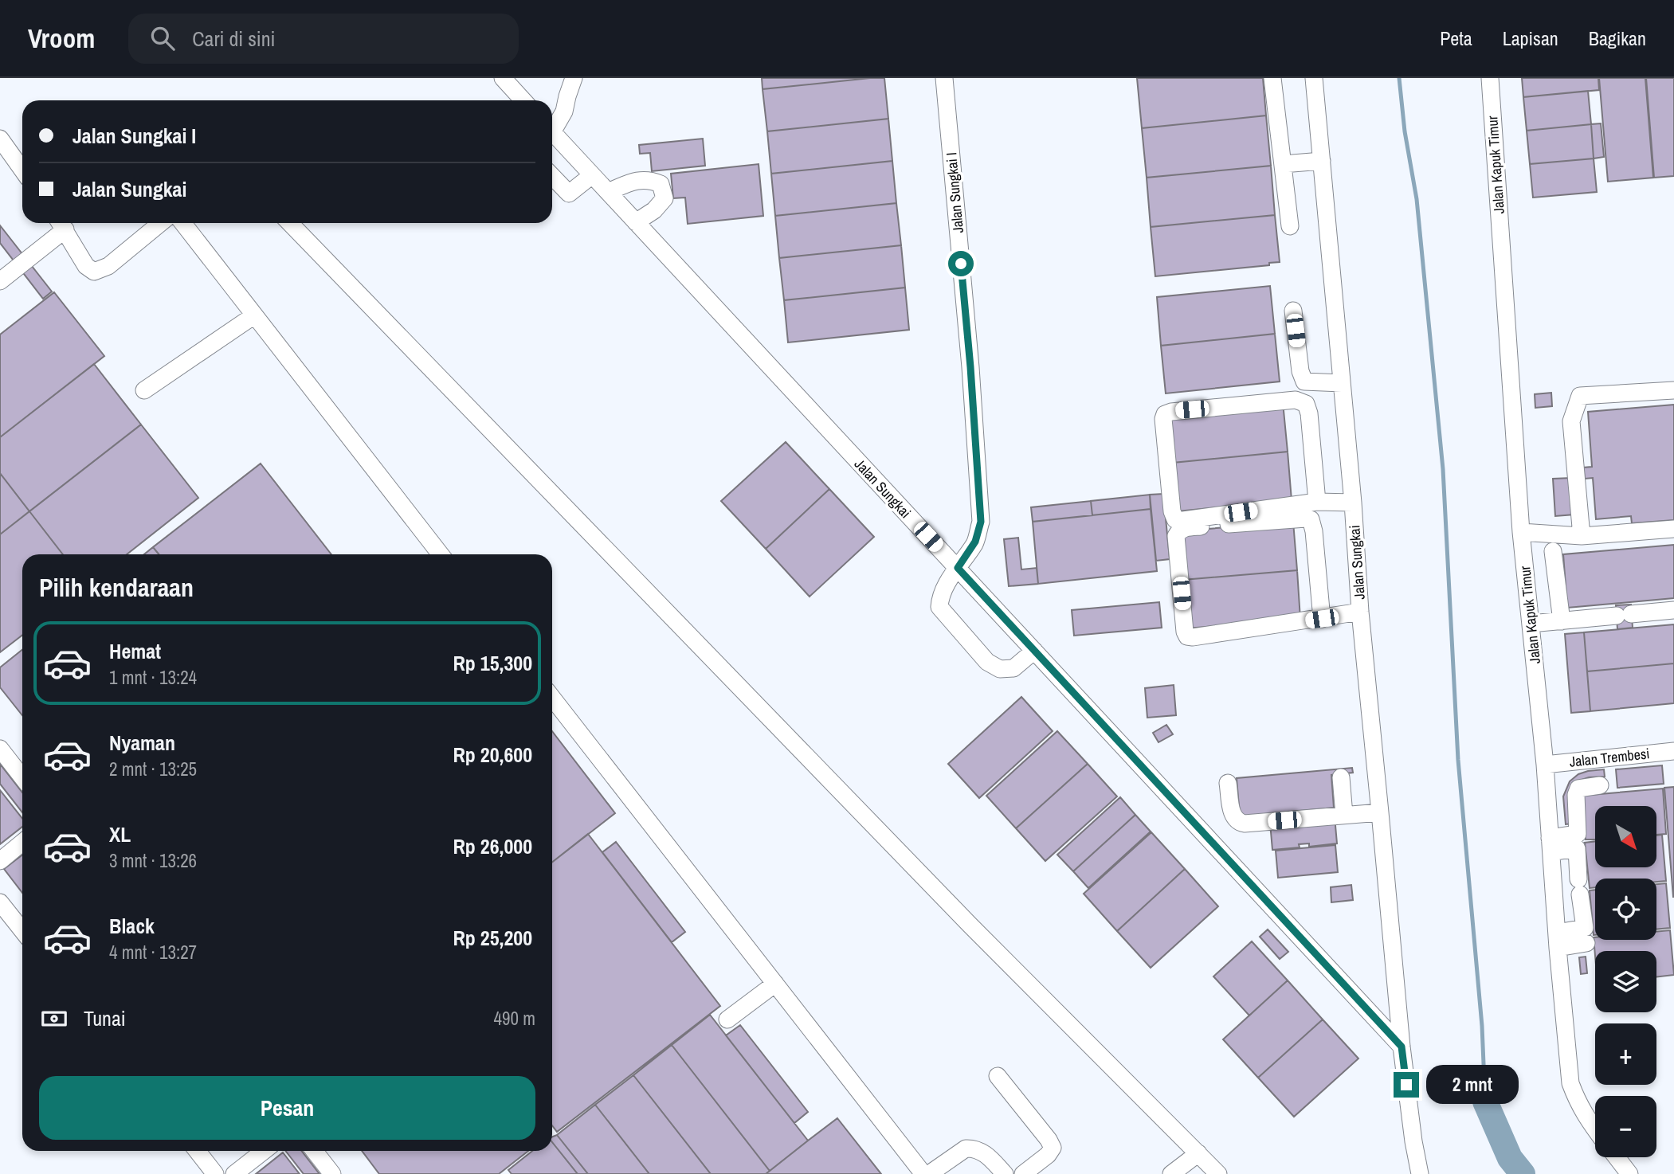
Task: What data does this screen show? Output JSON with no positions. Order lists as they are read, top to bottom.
{
  "streets": {
    "street": [
      "Jalan Kapuk Timur",
      "Jalan Sungkai I",
      "Jalan Sungkai",
      "Jalan Trembesi"
    ]
  },
  "crossings": [
    ["Jalan Kapuk Timur", "Jalan Trembesi"],
    ["Jalan Sungkai I", "Jalan Sungkai"]
  ],
  "north": "bottom right",
  "page": {
    "header": "Vroom",
    "search": "Cari di sini",
    "nav": ["Peta", "Lapisan", "Bagikan"],
    "banner": ["Jalan Sungkai I", "Jalan Sungkai"],
    "heading": "Pilih kendaraan",
    "list": [
      {
        "name": "Hemat",
        "note": "1 mnt · 13:24",
        "value": "Rp 15,300"
      },
      {
        "name": "Nyaman",
        "note": "2 mnt · 13:25",
        "value": "Rp 20,600"
      },
      {
        "name": "XL",
        "note": "3 mnt · 13:26",
        "value": "Rp 26,000"
      },
      {
        "name": "Black",
        "note": "4 mnt · 13:27",
        "value": "Rp 25,200"
      }
    ],
    "map_buttons": ["+", "−"],
    "pay": ["Tunai", "490 m"],
    "bubble": "2 mnt",
    "buttons": "Pesan"
  }
}
